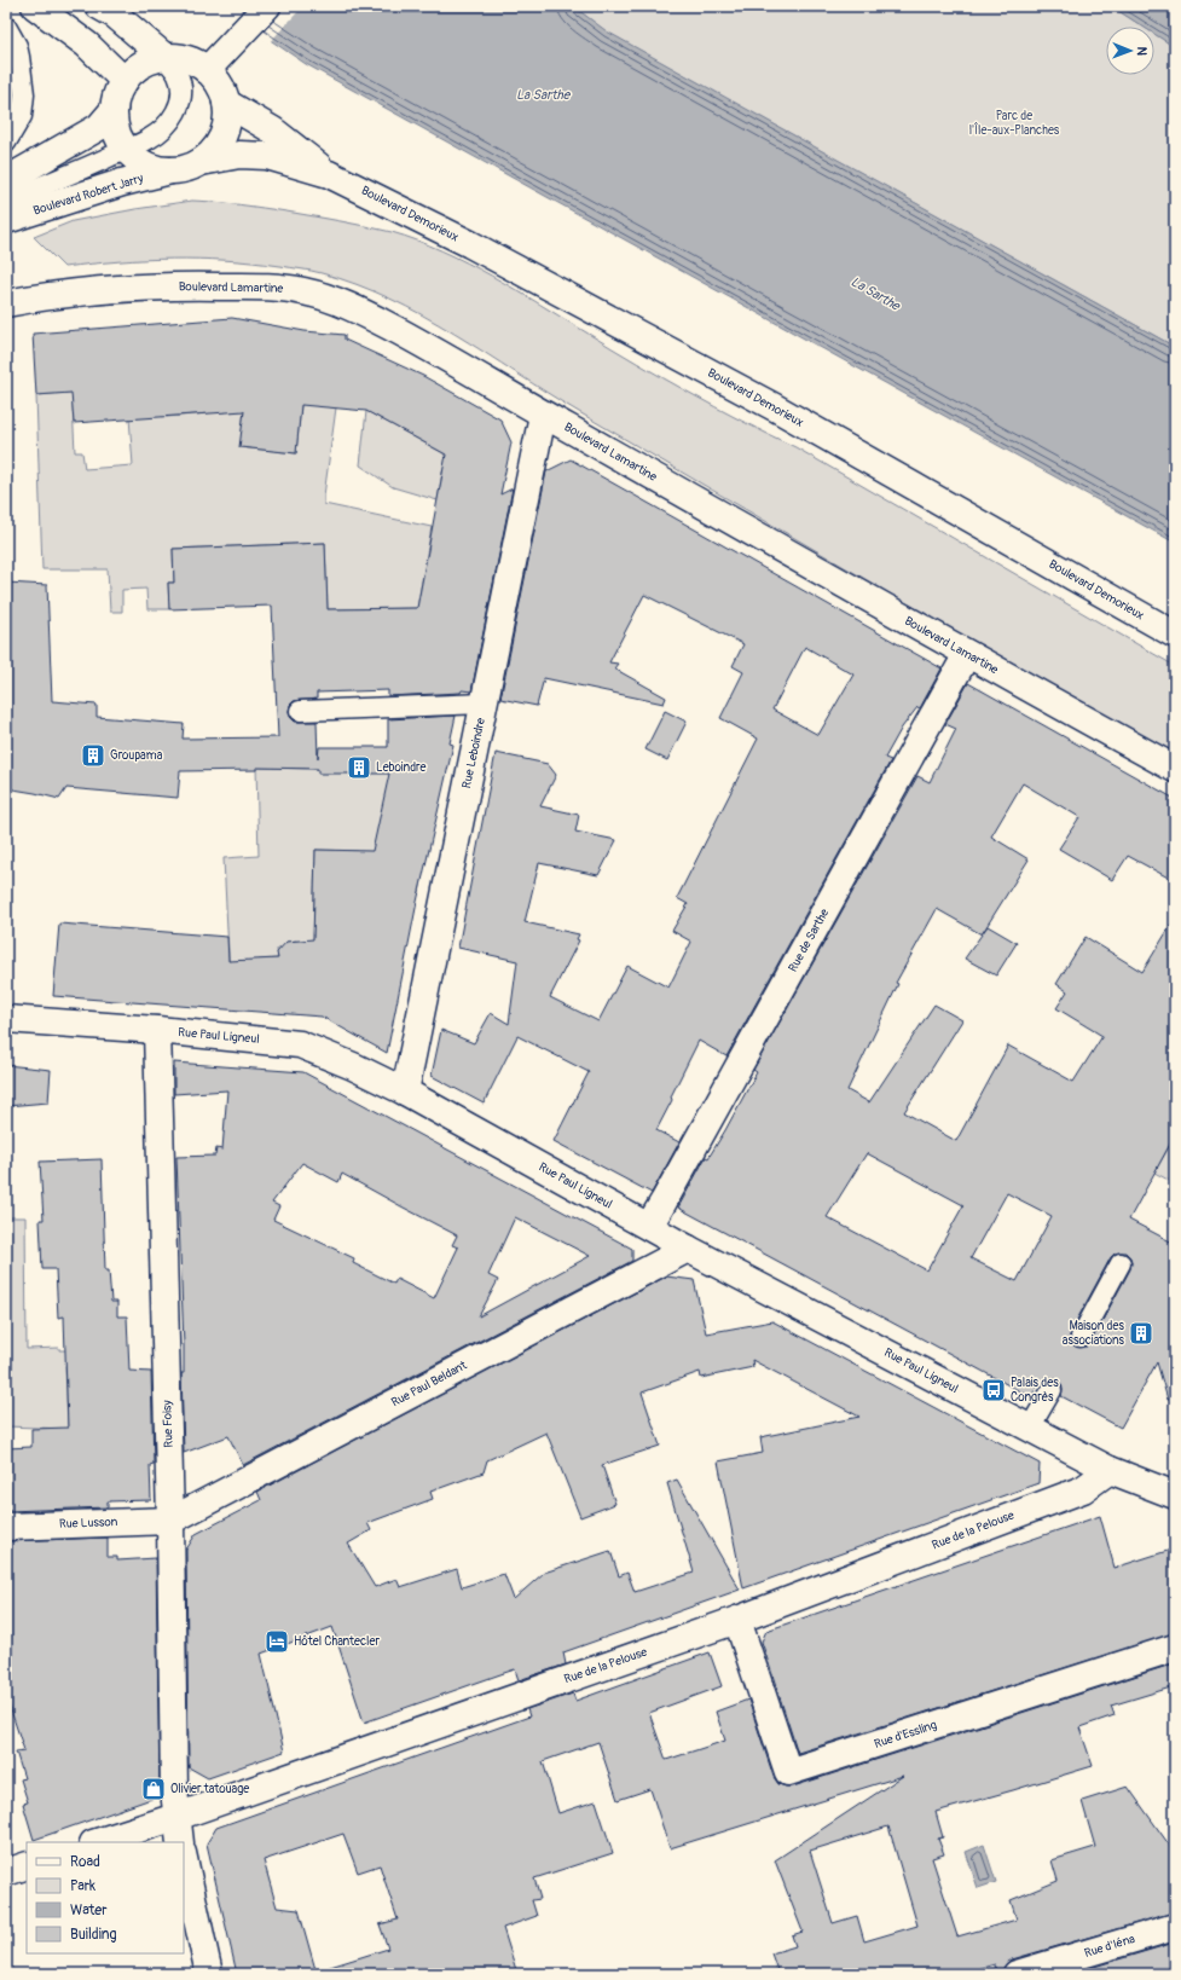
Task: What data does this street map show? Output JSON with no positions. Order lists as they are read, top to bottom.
{
  "streets": {
    "street": [
      "Boulevard Robert Jarry",
      "Boulevard Demorieux",
      "Boulevard Lamartine",
      "Rue Leboindre",
      "Rue de Sarthe",
      "Rue Paul Ligneul",
      "Rue Paul Beldant",
      "Rue Foisy",
      "Rue Lusson",
      "Rue de la Pelouse",
      "Rue d'Essling",
      "Rue d'Iéna"
    ]
  },
  "crossings": [
    ["Boulevard Robert Jarry", "Boulevard Demorieux"],
    ["Boulevard Lamartine", "Rue Leboindre"],
    ["Boulevard Lamartine", "Rue de Sarthe"],
    ["Rue Leboindre", "Rue Paul Ligneul"],
    ["Rue de Sarthe", "Rue Paul Ligneul"],
    ["Rue Paul Ligneul", "Rue Paul Beldant"],
    ["Rue Paul Ligneul", "Rue Foisy"],
    ["Rue Paul Ligneul", "Rue de la Pelouse"],
    ["Rue Paul Beldant", "Rue Foisy"],
    ["Rue Paul Beldant", "Rue Lusson"],
    ["Rue Foisy", "Rue Lusson"],
    ["Rue Foisy", "Rue de la Pelouse"],
    ["Rue de la Pelouse", "Rue d'Essling"]
  ],
  "water": ["La Sarthe"],
  "parks": ["Parc de l'Île-aux-Planches"],
  "places": {
    "building": ["Groupama", "Leboindre", "Maison des associations"],
    "bus stop": ["Palais des Congrès"],
    "hotel": ["Hôtel Chantecler"],
    "shop": ["Olivier tatouage"]
  },
  "legend": [
    "Road",
    "Park",
    "Water",
    "Building"
  ],
  "north": "right"
}
